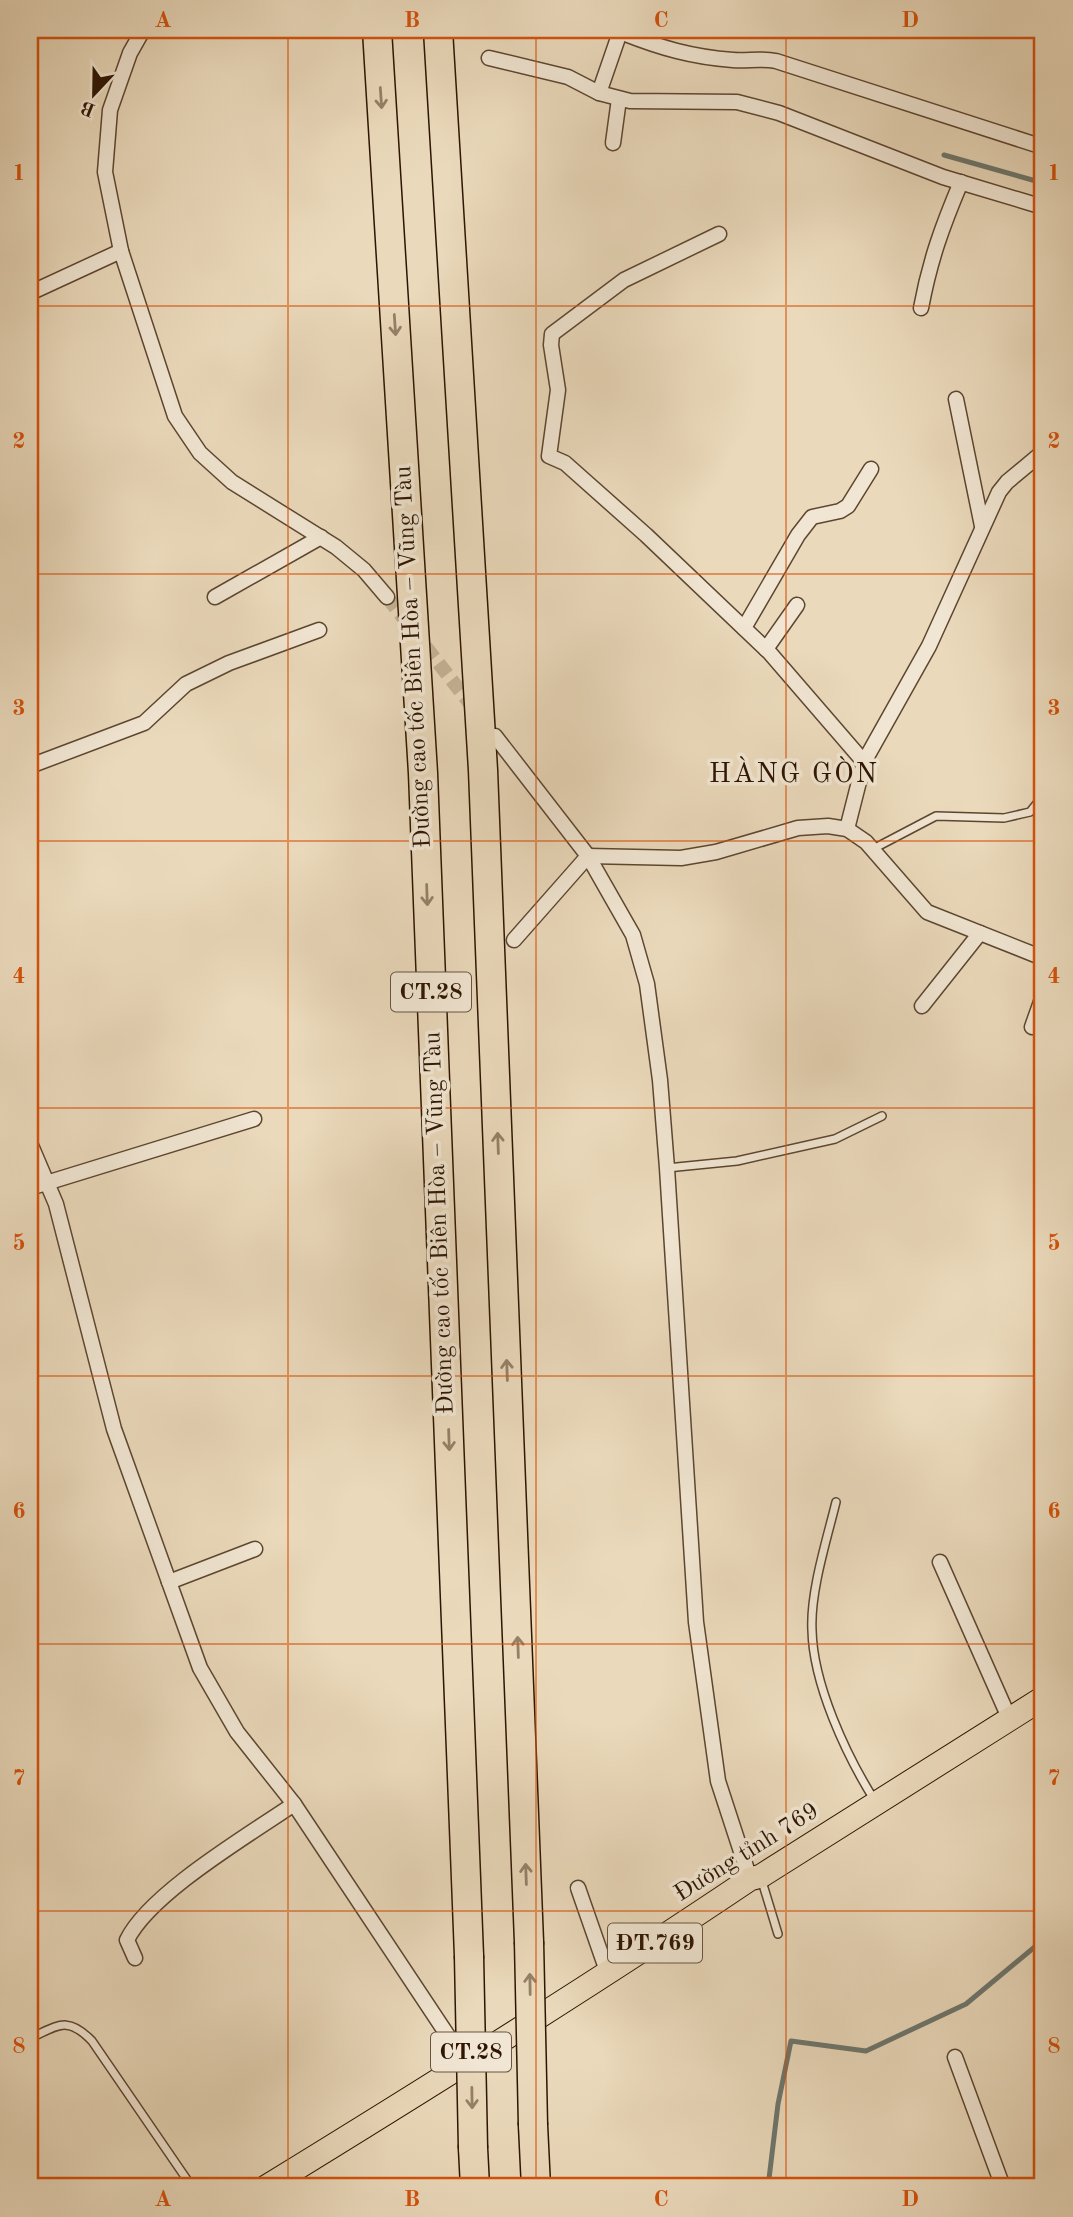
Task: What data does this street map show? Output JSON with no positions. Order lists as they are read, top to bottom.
{
  "streets": {
    "highway": ["Đường cao tốc Biên Hòa – Vũng Tàu", "CT.28"],
    "main road": ["Đường tỉnh 769", "ĐT.769"]
  },
  "districts": ["HÀNG GÒN"],
  "north": "bottom",
  "grid": {
    "columns": [
      "A",
      "B",
      "C",
      "D"
    ],
    "rows": [
      "1",
      "2",
      "3",
      "4",
      "5",
      "6",
      "7",
      "8"
    ]
  }
}
